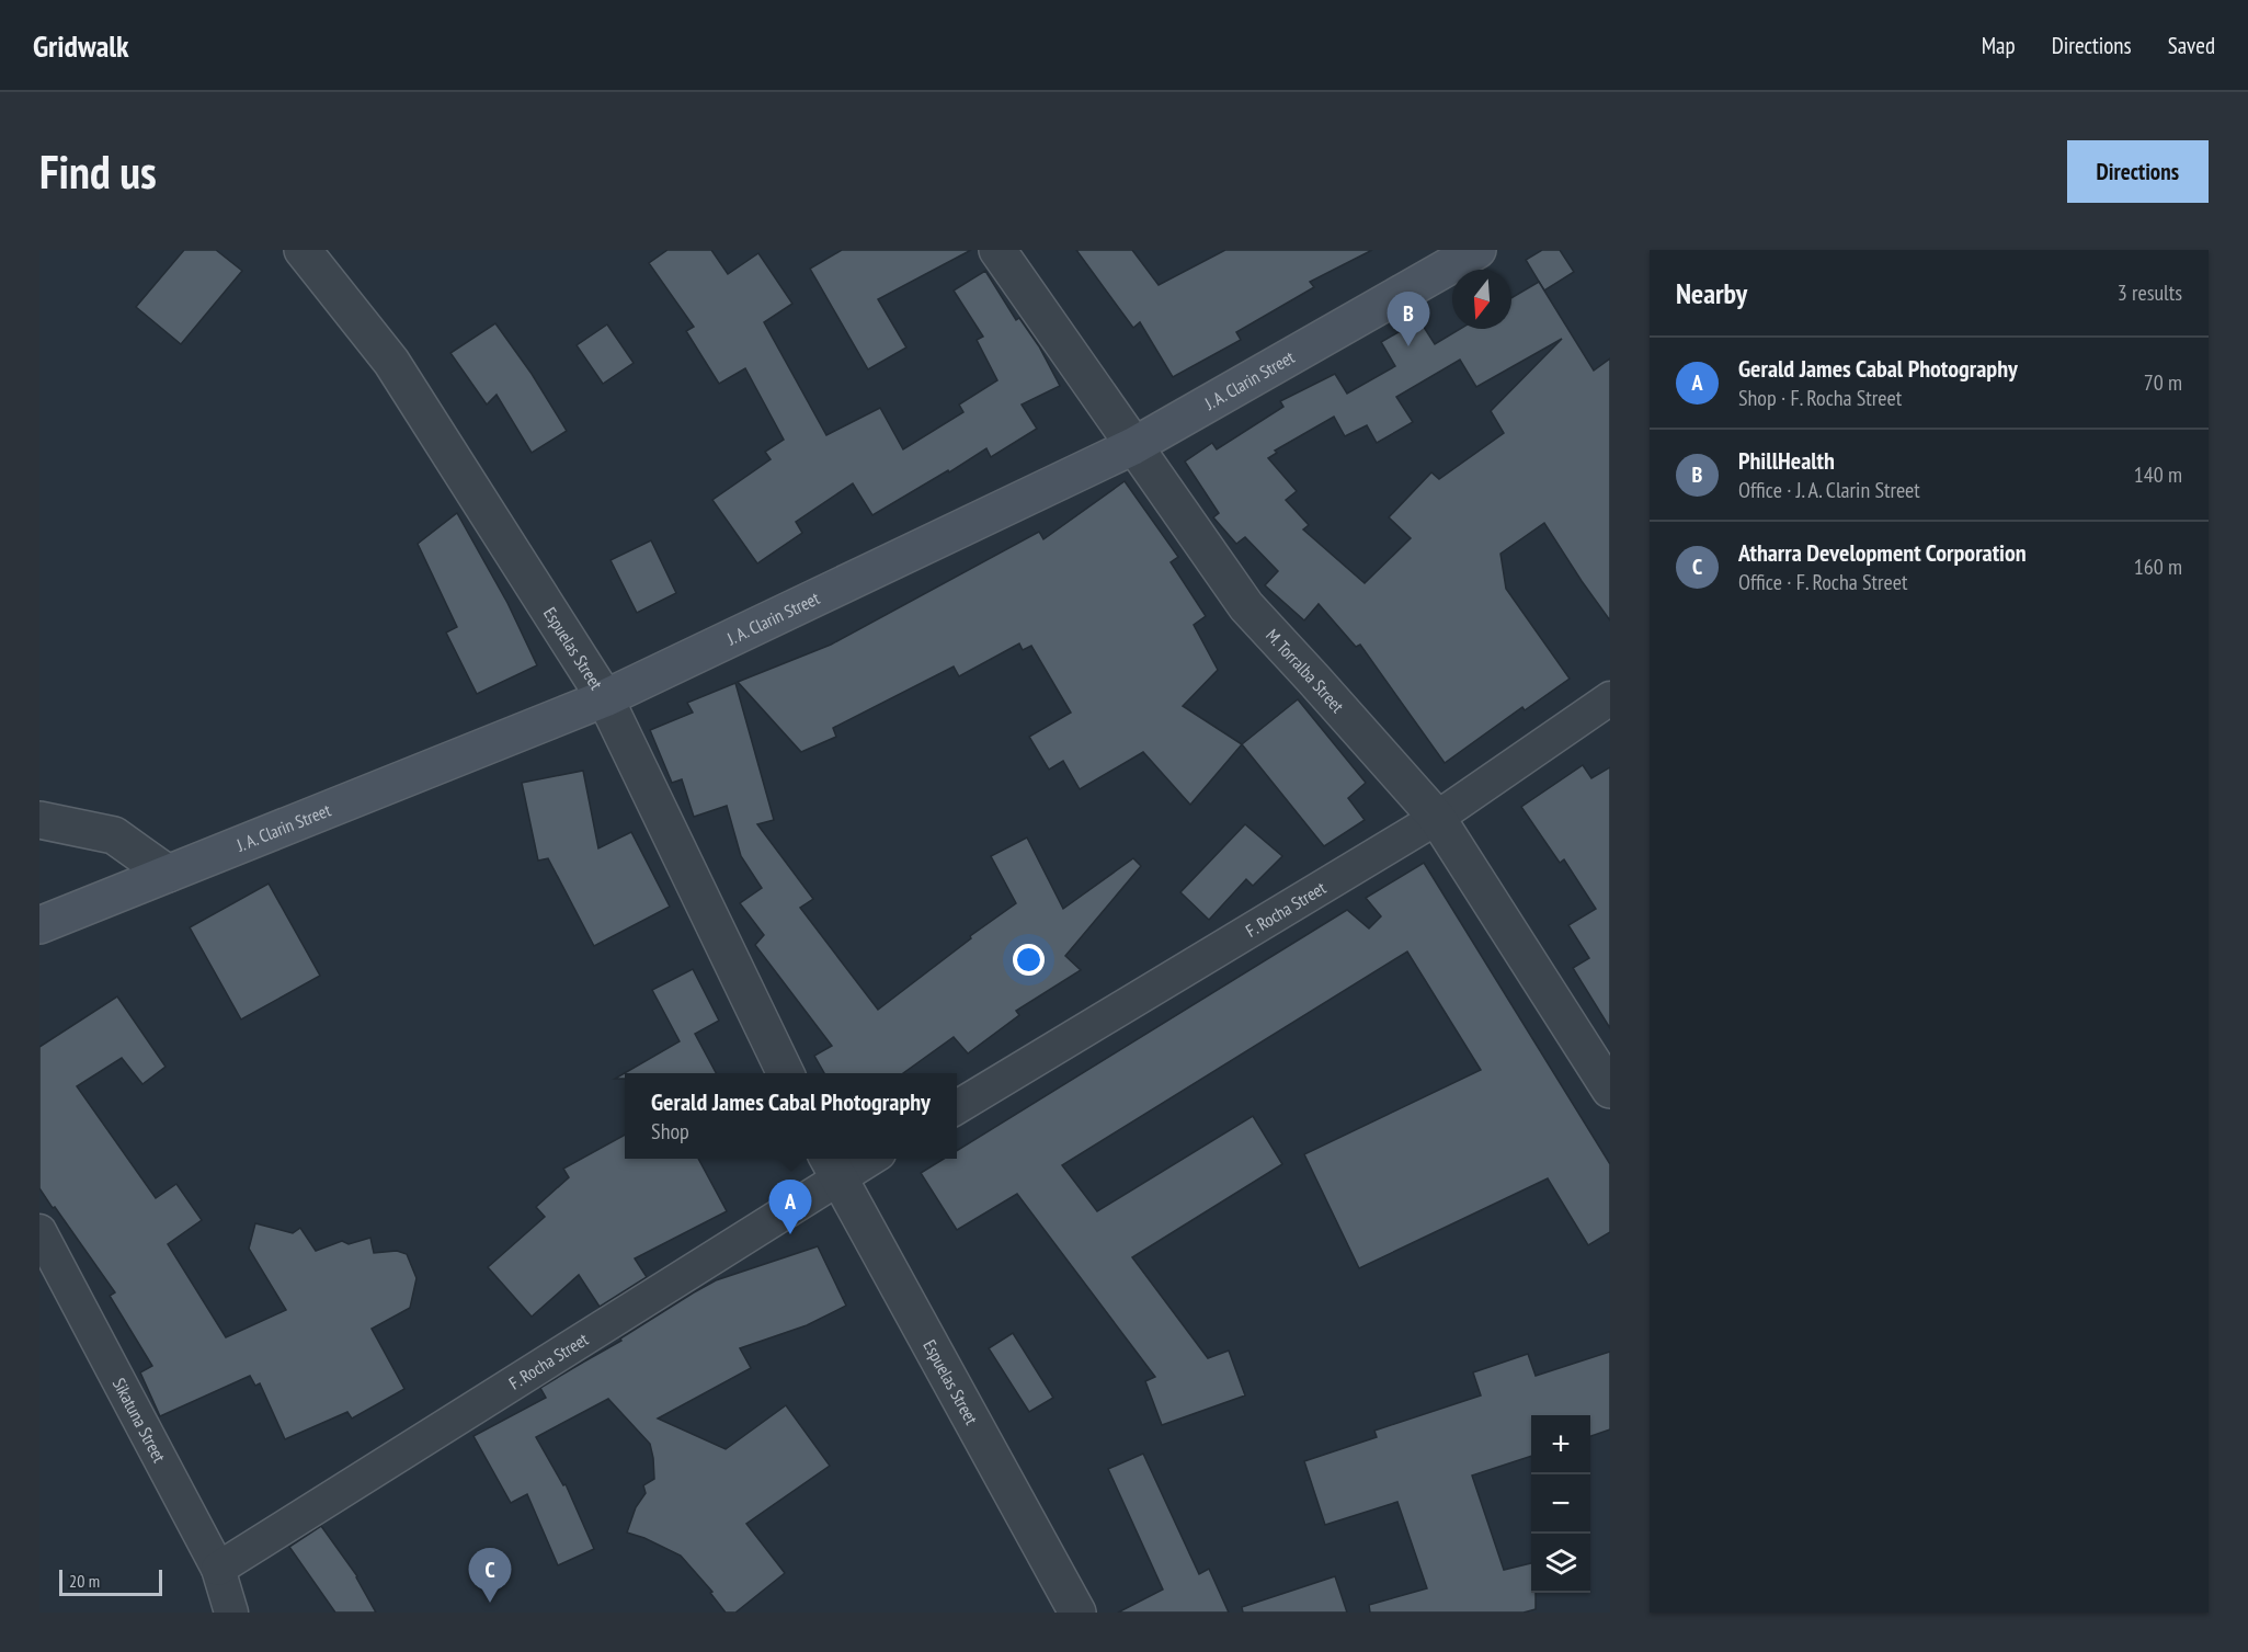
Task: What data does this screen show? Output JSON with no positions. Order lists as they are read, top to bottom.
{
  "streets": {
    "main road": ["J. A. Clarin Street"],
    "street": [
      "Espuelas Street",
      "M. Torralba Street",
      "F. Rocha Street",
      "Sikatuna Street"
    ]
  },
  "crossings": [
    ["J. A. Clarin Street", "Espuelas Street"],
    ["J. A. Clarin Street", "M. Torralba Street"],
    ["Espuelas Street", "F. Rocha Street"],
    ["M. Torralba Street", "F. Rocha Street"],
    ["F. Rocha Street", "Sikatuna Street"]
  ],
  "scale_bar": "20 m",
  "north": "bottom",
  "page": {
    "header": "Gridwalk",
    "nav": ["Map", "Directions", "Saved"],
    "buttons": "Directions",
    "title": "Find us",
    "heading": ["Nearby", "3 results"],
    "pins": ["B", "A", "C"],
    "list": [
      {
        "mark": "A",
        "name": "Gerald James Cabal Photography",
        "note": "Shop · F. Rocha Street",
        "value": "70 m"
      },
      {
        "mark": "B",
        "name": "PhillHealth",
        "note": "Office · J. A. Clarin Street",
        "value": "140 m"
      },
      {
        "mark": "C",
        "name": "Atharra Development Corporation",
        "note": "Office · F. Rocha Street",
        "value": "160 m"
      }
    ],
    "popup": ["Gerald James Cabal Photography", "Shop"],
    "map_buttons": ["+", "−"],
    "scale": "20 m"
  }
}
